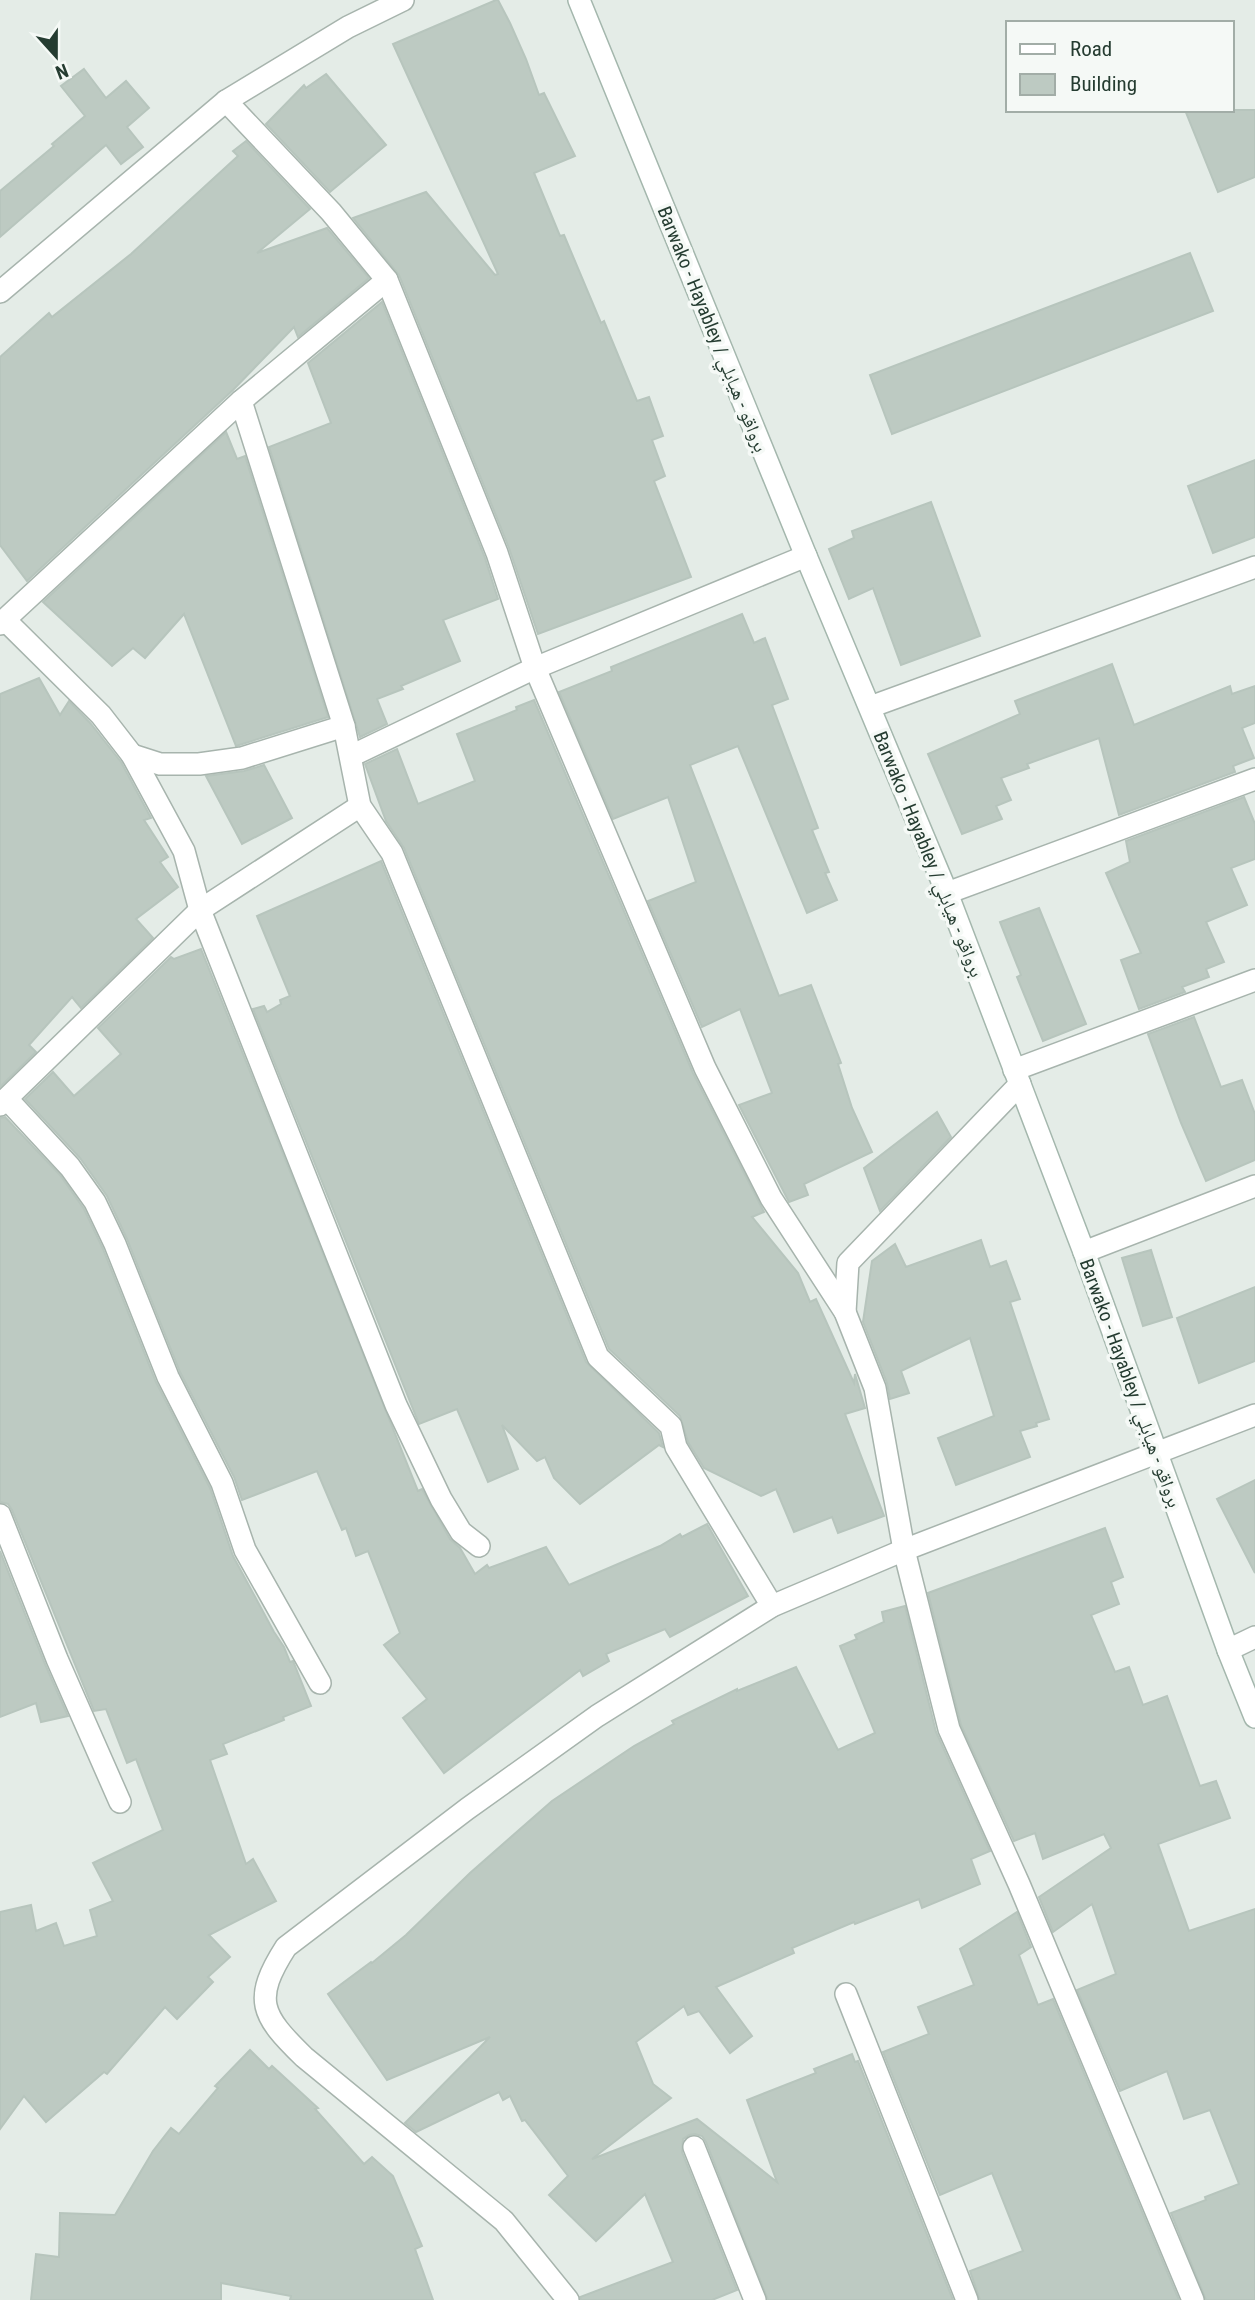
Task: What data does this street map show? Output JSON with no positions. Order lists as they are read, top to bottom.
{
  "streets": {
    "street": ["Barwako - Hayabley / برواقو - هيابلي"]
  },
  "legend": ["Road", "Building"],
  "north": "bottom"
}
